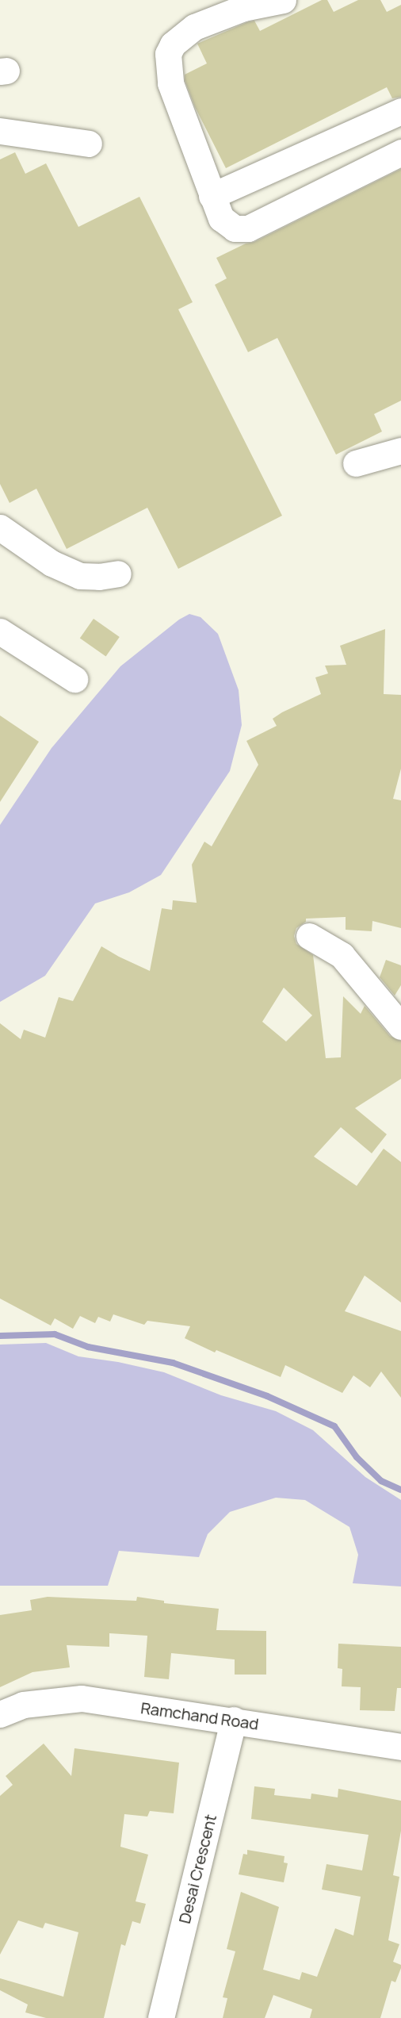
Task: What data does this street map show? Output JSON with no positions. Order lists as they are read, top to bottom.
{
  "streets": {
    "street": ["Ramchand Road", "Desai Crescent"]
  },
  "crossings": [
    ["Ramchand Road", "Desai Crescent"]
  ]
}
